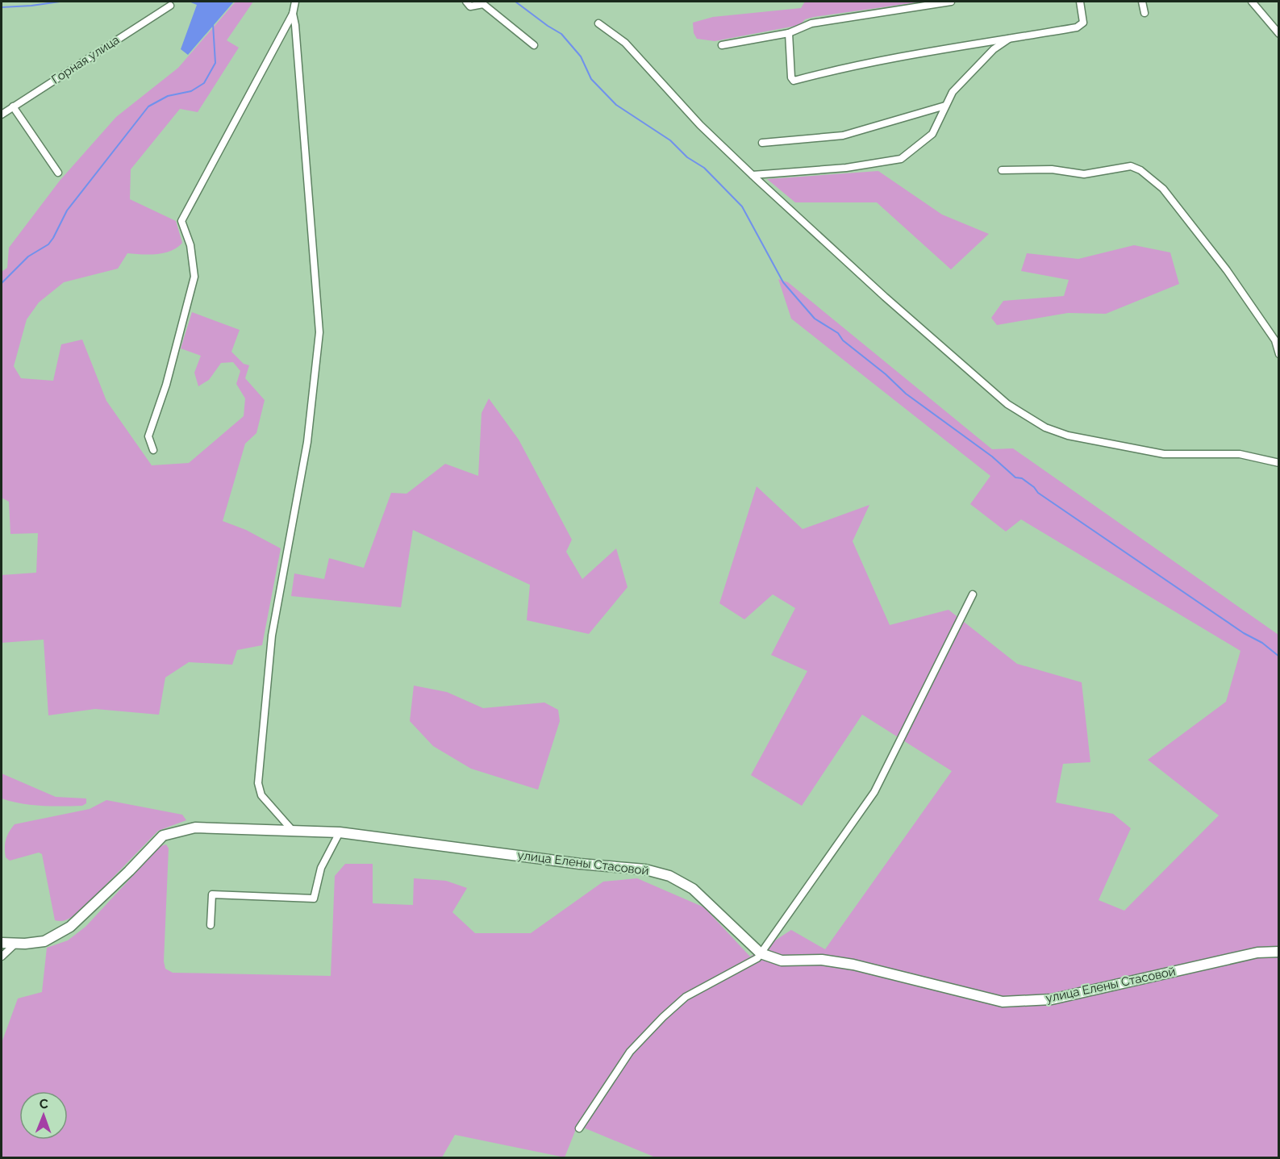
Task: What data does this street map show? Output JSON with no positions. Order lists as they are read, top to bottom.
{
  "streets": {
    "main road": ["улица Елены Стасовой"],
    "street": ["Горная улица"]
  },
  "north": "top"
}
